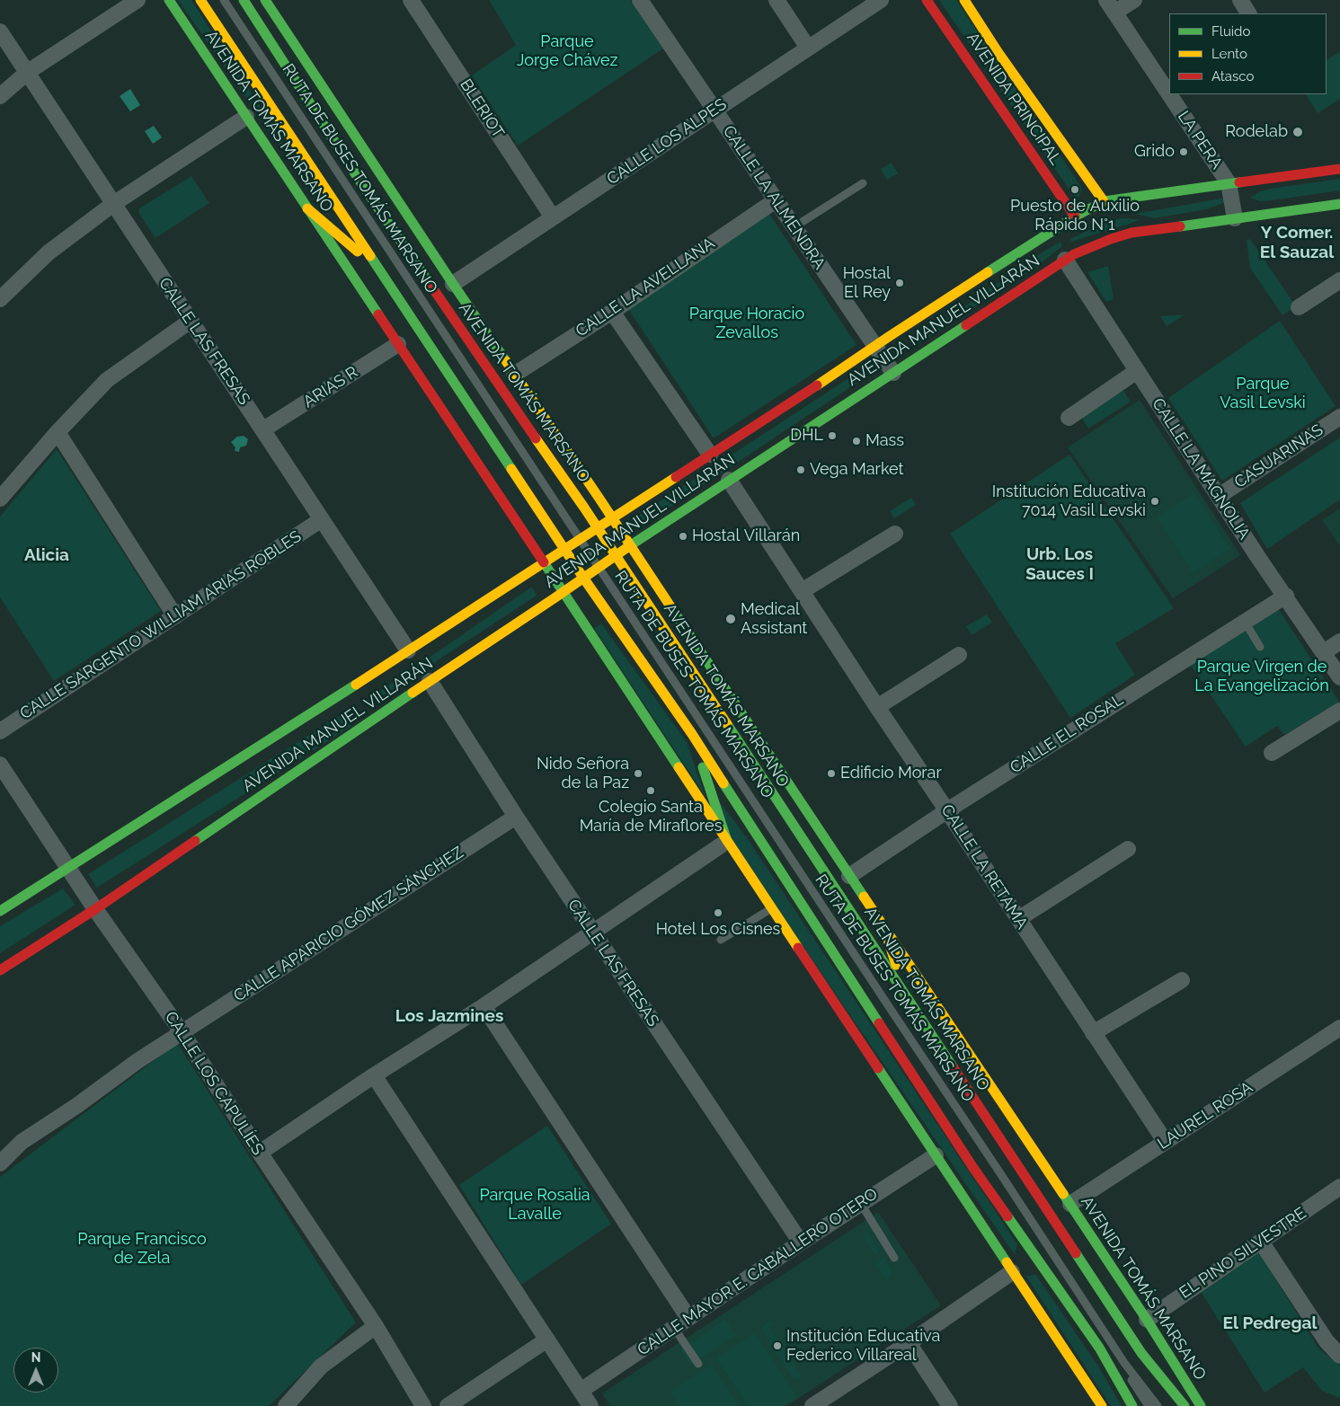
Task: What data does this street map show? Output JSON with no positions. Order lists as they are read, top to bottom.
{
  "streets": {
    "main road": ["AVENIDA PRINCIPAL", "AVENIDA TOMÁS MARSANO", "AVENIDA MANUEL VILLARÁN"],
    "street": [
      "BLERIOT",
      "LA PERA",
      "CALLE LOS ALPES",
      "CALLE LA ALMENDRA",
      "CALLE LA AVELLANA",
      "CALLE LAS FRESAS",
      "ARIAS R",
      "CASUARINAS",
      "CALLE LA MAGNOLIA",
      "CALLE SARGENTO WILLIAM ARIAS ROBLES",
      "CALLE EL ROSAL",
      "CALLE LA RETAMA",
      "CALLE APARICIO GÓMEZ SÁNCHEZ",
      "CALLE LOS CAPULÍES",
      "LAUREL ROSA",
      "EL PINO SILVESTRE",
      "CALLE MAYOR E. CABALLERO OTERO"
    ],
    "lane": ["RUTA DE BUSES TOMÁS MARSANO"]
  },
  "crossings": [
    ["AVENIDA PRINCIPAL", "AVENIDA MANUEL VILLARÁN"],
    ["BLERIOT", "CALLE LOS ALPES"],
    ["AVENIDA TOMÁS MARSANO", "CALLE LOS ALPES"],
    ["AVENIDA TOMÁS MARSANO", "CALLE LA AVELLANA"],
    ["AVENIDA TOMÁS MARSANO", "AVENIDA MANUEL VILLARÁN"],
    ["AVENIDA TOMÁS MARSANO", "ARIAS R"],
    ["AVENIDA TOMÁS MARSANO", "CALLE EL ROSAL"],
    ["AVENIDA TOMÁS MARSANO", "LAUREL ROSA"],
    ["AVENIDA TOMÁS MARSANO", "EL PINO SILVESTRE"],
    ["AVENIDA TOMÁS MARSANO", "CALLE MAYOR E. CABALLERO OTERO"],
    ["LA PERA", "AVENIDA MANUEL VILLARÁN"],
    ["CALLE LOS ALPES", "CALLE LA ALMENDRA"],
    ["RUTA DE BUSES TOMÁS MARSANO", "AVENIDA MANUEL VILLARÁN"],
    ["CALLE LA ALMENDRA", "CALLE LA AVELLANA"],
    ["CALLE LA ALMENDRA", "AVENIDA MANUEL VILLARÁN"],
    ["AVENIDA MANUEL VILLARÁN", "CALLE LAS FRESAS"],
    ["AVENIDA MANUEL VILLARÁN", "CALLE LA MAGNOLIA"],
    ["AVENIDA MANUEL VILLARÁN", "CALLE LA RETAMA"],
    ["AVENIDA MANUEL VILLARÁN", "CALLE LOS CAPULÍES"],
    ["CALLE LAS FRESAS", "ARIAS R"],
    ["CALLE LAS FRESAS", "CALLE SARGENTO WILLIAM ARIAS ROBLES"],
    ["CALLE LAS FRESAS", "CALLE APARICIO GÓMEZ SÁNCHEZ"],
    ["CALLE LAS FRESAS", "CALLE MAYOR E. CABALLERO OTERO"],
    ["CASUARINAS", "CALLE LA MAGNOLIA"],
    ["CALLE LA MAGNOLIA", "CALLE EL ROSAL"],
    ["CALLE EL ROSAL", "CALLE LA RETAMA"],
    ["CALLE LA RETAMA", "LAUREL ROSA"],
    ["CALLE APARICIO GÓMEZ SÁNCHEZ", "CALLE LOS CAPULÍES"]
  ],
  "districts": [
    "Y Comer. El Sauzal",
    "Urb. Los Sauces I",
    "Alicia",
    "Los Jazmines",
    "El Pedregal"
  ],
  "parks": [
    "Parque Jorge Chávez",
    "Parque Horacio Zevallos",
    "Parque Vasil Levski",
    "Parque Virgen de La Evangelización",
    "Parque Rosalia Lavalle",
    "Parque Francisco de Zela"
  ],
  "places": [
    "Rodelab",
    "Grido",
    "Puesto de Auxilio Rápido N°1",
    "Hostal El Rey",
    "DHL",
    "Mass",
    "Vega Market",
    "Institución Educativa 7014 Vasil Levski",
    "Hostal Villarán",
    "Medical Assistant",
    "Nido Señora de la Paz",
    "Edificio Morar",
    "Colegio Santa María de Miraflores",
    "Hotel Los Cisnes",
    "Institución Educativa Federico Villareal"
  ],
  "legend": ["Fluido", "Lento", "Atasco"],
  "north": "top"
}
